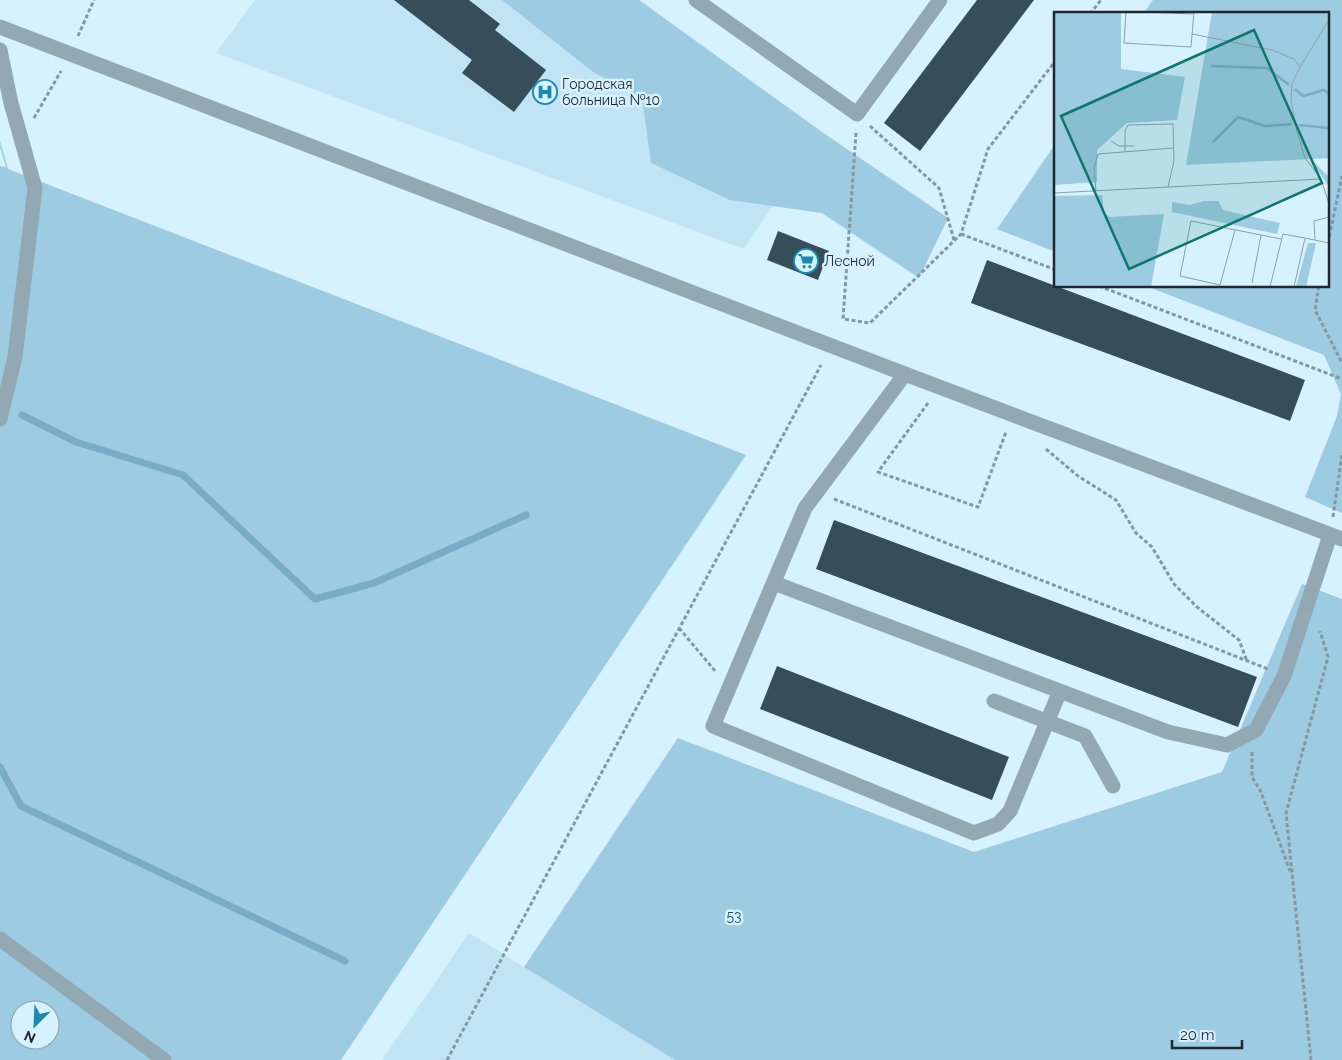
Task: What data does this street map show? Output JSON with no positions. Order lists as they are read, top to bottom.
{
  "parks": ["53"],
  "places": {
    "hospital": ["Городская больница №10"],
    "supermarket": ["Лесной"]
  },
  "scale_bar": "20 m",
  "north": "bottom left"
}
